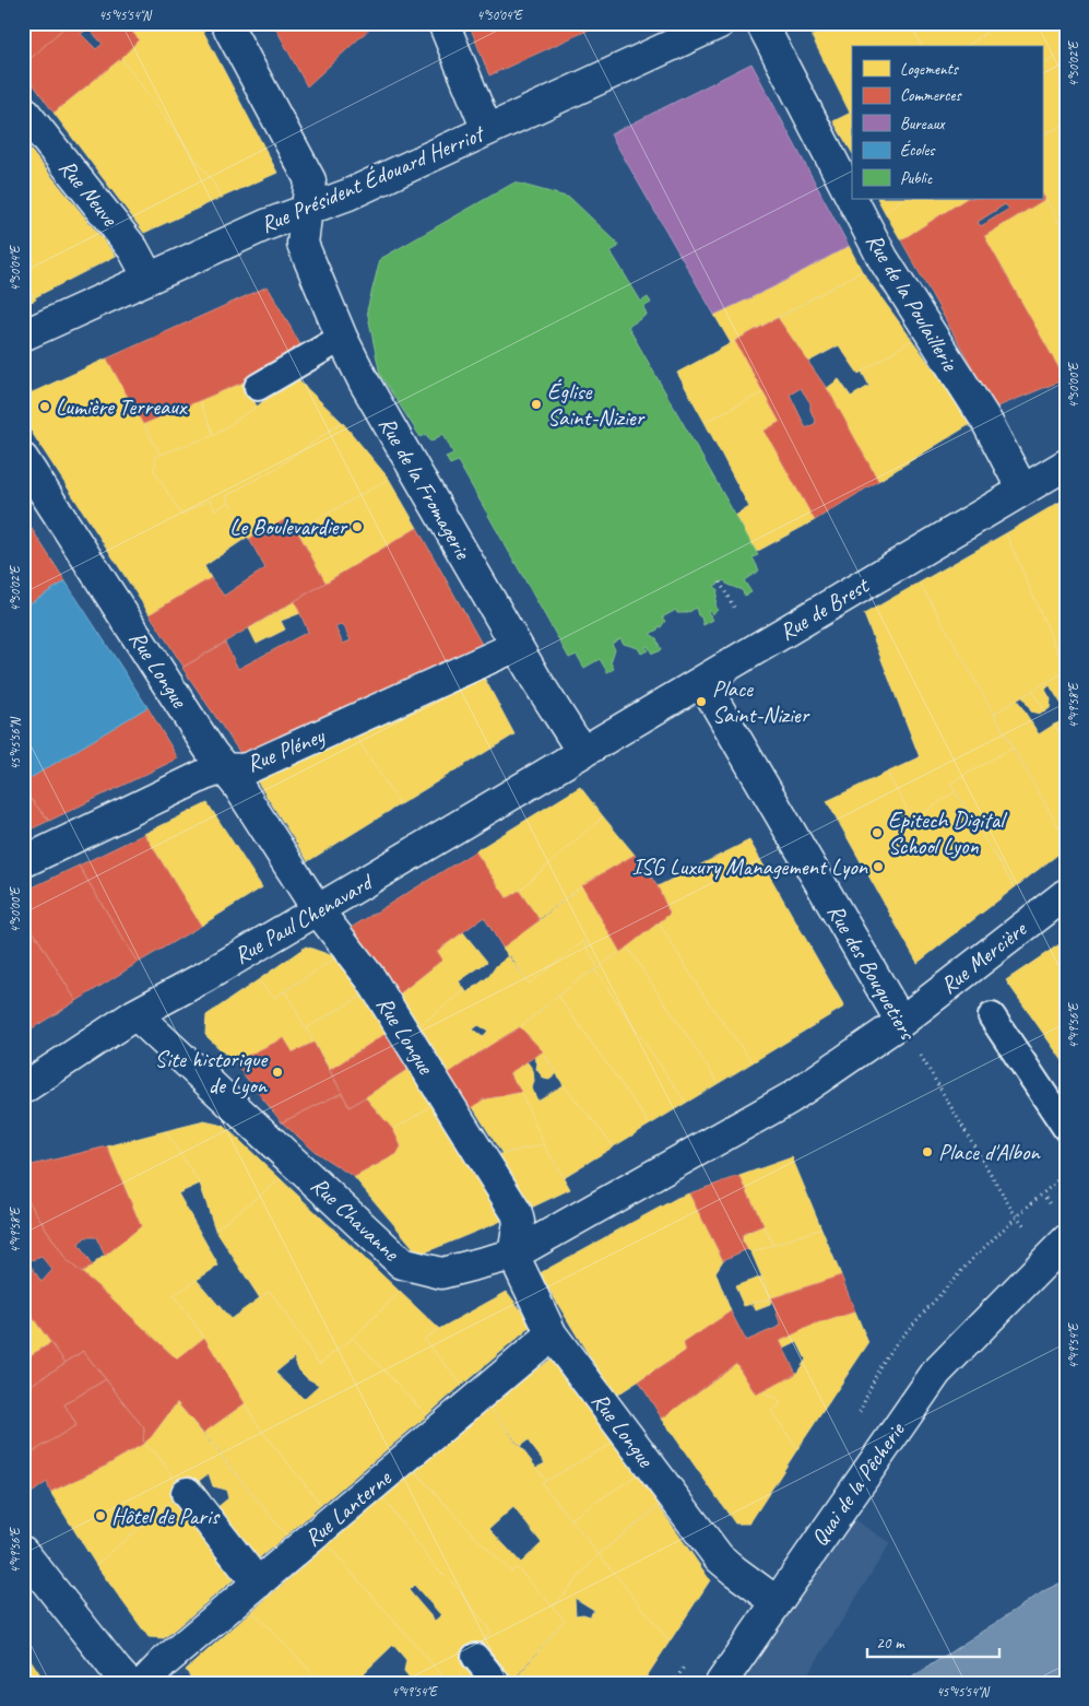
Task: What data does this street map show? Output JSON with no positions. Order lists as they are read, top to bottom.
{
  "streets": {
    "street": [
      "Rue Président Édouard Herriot",
      "Rue Neuve",
      "Rue de la Poulaillerie",
      "Rue de la Fromagerie",
      "Rue de Brest",
      "Rue Longue",
      "Rue Pléney",
      "Rue Paul Chenavard",
      "Rue Mercière",
      "Rue des Bouquetiers",
      "Rue Chavanne",
      "Quai de la Pêcherie",
      "Rue Lanterne"
    ]
  },
  "crossings": [
    ["Rue Président Édouard Herriot", "Rue Neuve"],
    ["Rue Président Édouard Herriot", "Rue de la Fromagerie"],
    ["Rue de la Poulaillerie", "Rue de Brest"],
    ["Rue de la Fromagerie", "Rue de Brest"],
    ["Rue de la Fromagerie", "Rue Pléney"],
    ["Rue de la Fromagerie", "Rue Paul Chenavard"],
    ["Rue de Brest", "Rue Paul Chenavard"],
    ["Rue de Brest", "Rue des Bouquetiers"],
    ["Rue Longue", "Rue Pléney"],
    ["Rue Longue", "Rue Paul Chenavard"],
    ["Rue Longue", "Rue Chavanne"],
    ["Rue Longue", "Quai de la Pêcherie"],
    ["Rue Longue", "Rue Lanterne"],
    ["Rue Paul Chenavard", "Rue Chavanne"],
    ["Rue Mercière", "Rue des Bouquetiers"],
    ["Rue Mercière", "Rue Chavanne"],
    ["Rue des Bouquetiers", "Rue Chavanne"],
    ["Rue des Bouquetiers", "Quai de la Pêcherie"]
  ],
  "places": [
    "Église Saint-Nizier",
    "Lumière Terreaux",
    "Le Boulevardier",
    "Place Saint-Nizier",
    "Epitech Digital School Lyon",
    "ISG Luxury Management Lyon",
    "Site historique de Lyon",
    "Place d'Albon",
    "Hôtel de Paris"
  ],
  "legend": [
    "Logements",
    "Commerces",
    "Bureaux",
    "Écoles",
    "Public"
  ],
  "scale_bar": "20 m",
  "coordinates": [
    "45°45'54\"N",
    "4°50'04\"E",
    "4°50'02\"E",
    "4°50'00\"E",
    "4°49'58\"E",
    "45°45'56\"N",
    "4°49'56\"E",
    "4°49'54\"E"
  ]
}
